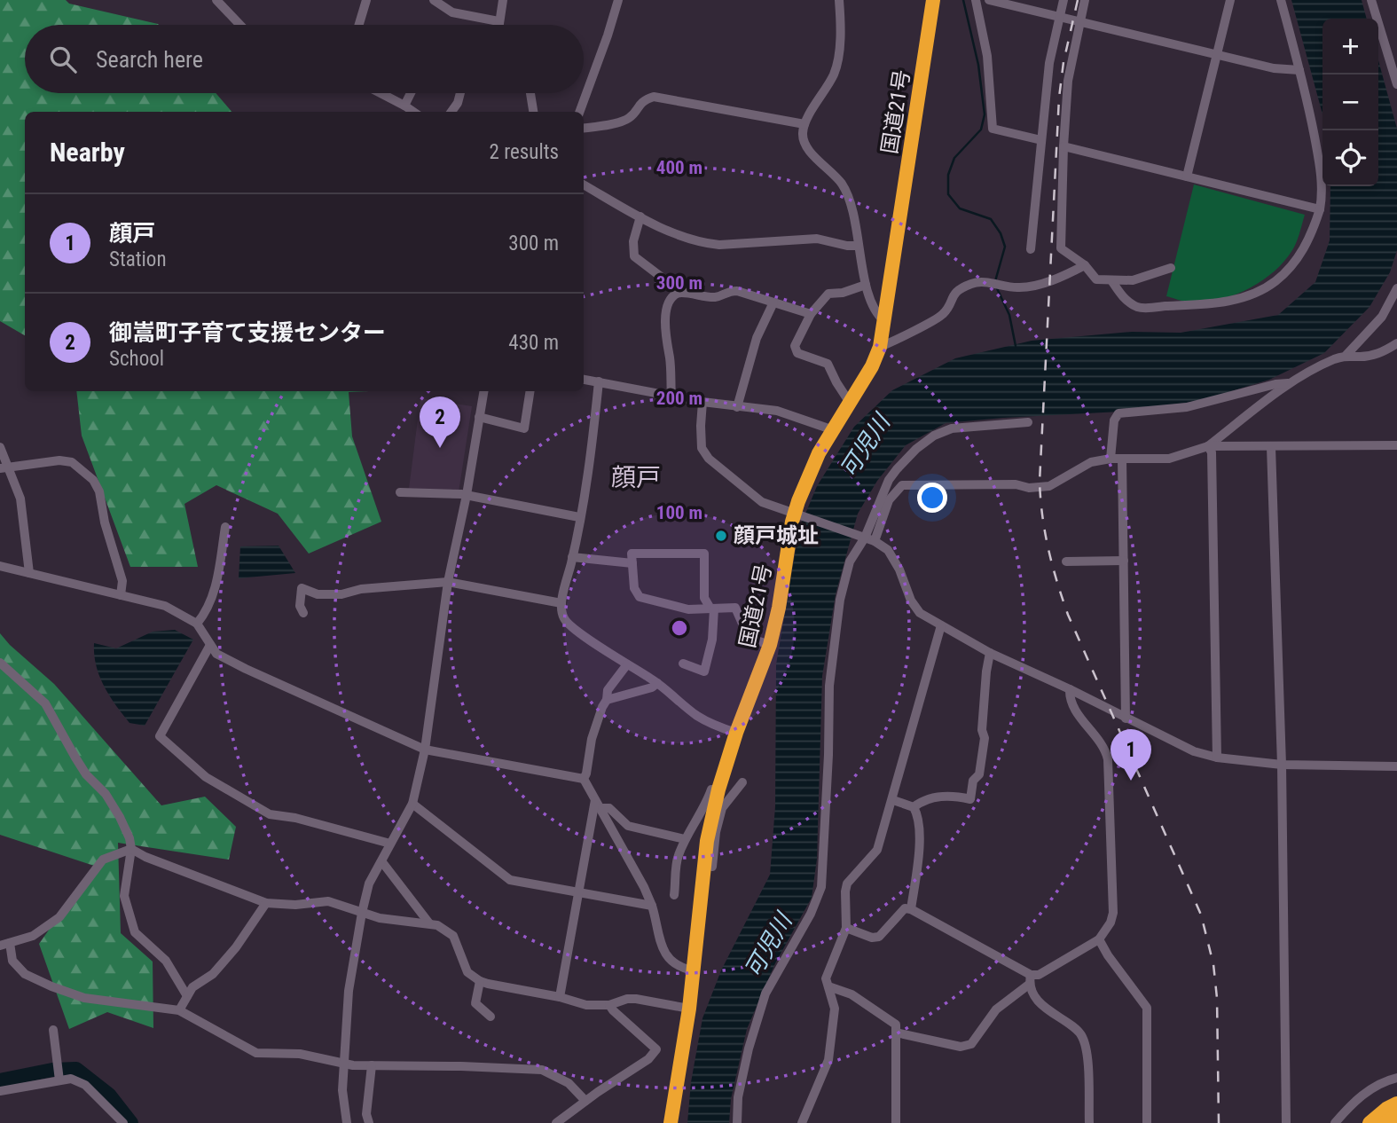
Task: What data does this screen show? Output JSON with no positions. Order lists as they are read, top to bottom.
{
  "streets": {
    "highway": ["国道21号"]
  },
  "districts": ["顔戸"],
  "water": ["可児川"],
  "places": ["顔戸城址"],
  "page": {
    "map_buttons": ["+", "−"],
    "search": "Search here",
    "heading": ["Nearby", "2 results"],
    "list": [
      {
        "mark": "1",
        "name": "顔戸",
        "note": "Station",
        "value": "300 m"
      },
      {
        "mark": "2",
        "name": "御嵩町子育て支援センター",
        "note": "School",
        "value": "430 m"
      }
    ],
    "pins": ["2", "1"]
  },
  "rings": [
    "400 m",
    "300 m",
    "200 m",
    "100 m"
  ]
}
